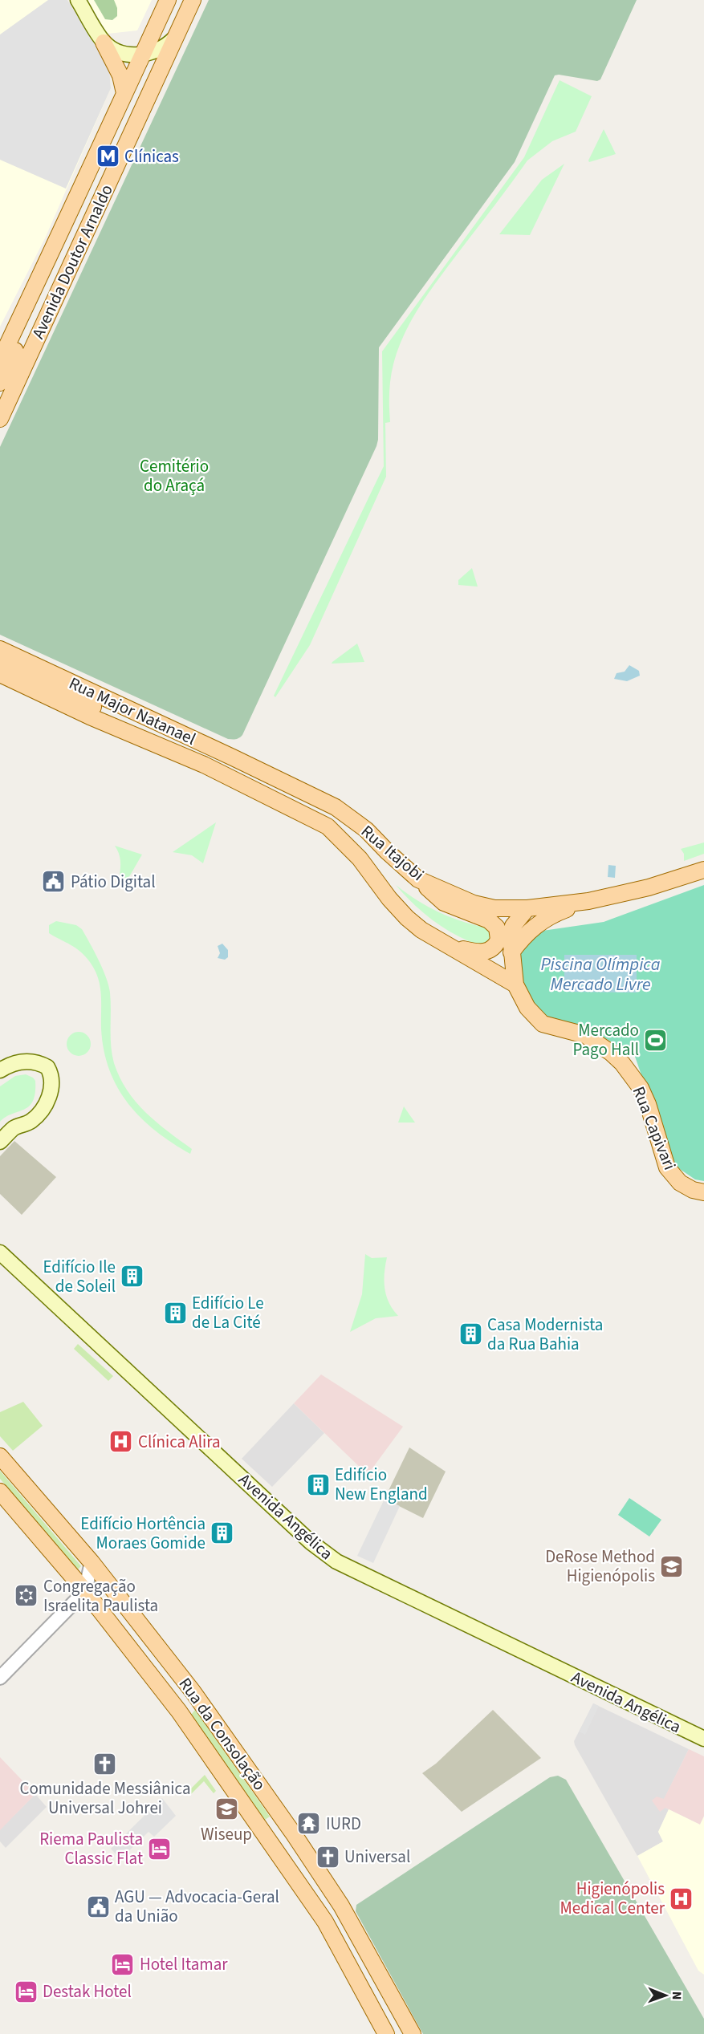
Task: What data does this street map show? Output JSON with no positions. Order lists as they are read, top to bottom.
{
  "streets": {
    "main road": [
      "Avenida Doutor Arnaldo",
      "Rua Major Natanael",
      "Rua Itajobi",
      "Rua Capivari",
      "Avenida Angélica",
      "Rua da Consolação"
    ]
  },
  "crossings": [
    ["Rua Major Natanael", "Rua Itajobi"]
  ],
  "water": ["Piscina Olímpica Mercado Livre"],
  "parks": ["Cemitério do Araçá"],
  "places": {
    "metro station": ["Clínicas"],
    "public building": ["Pátio Digital", "AGU — Advocacia-Geral da União"],
    "sports": ["Mercado Pago Hall"],
    "building": [
      "Edifício Ile de Soleil",
      "Edifício Le de La Cité",
      "Casa Modernista da Rua Bahia",
      "Edifício New England",
      "Edifício Hortência Moraes Gomide"
    ],
    "hospital": ["Clínica Alira", "Higienópolis Medical Center"],
    "school or university": ["DeRose Method Higienópolis", "Wiseup"],
    "synagogue": ["Congregação Israelita Paulista"],
    "church": ["Comunidade Messiânica Universal Johrei", "Universal"],
    "temple": ["IURD"],
    "hotel": ["Riema Paulista Classic Flat", "Hotel Itamar", "Destak Hotel"]
  },
  "north": "right"
}
